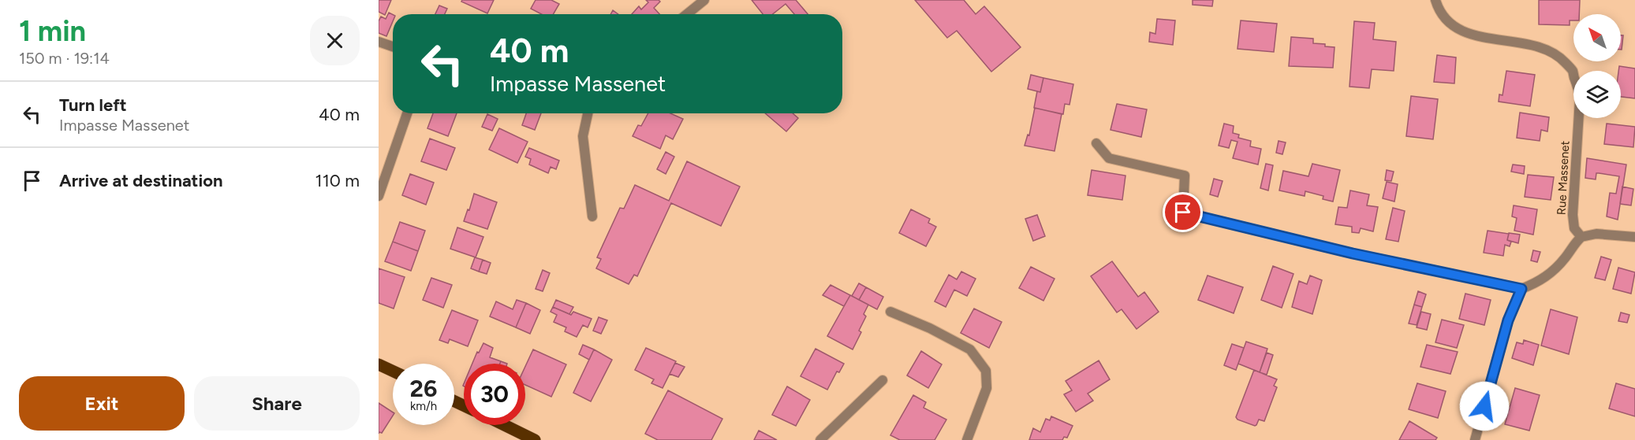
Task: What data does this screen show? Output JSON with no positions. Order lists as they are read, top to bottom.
{
  "streets": {
    "street": ["Rue Massenet"]
  },
  "north": "top left",
  "page": {
    "heading": ["1 min", "150 m · 19:14"],
    "turn": ["40 m", "Impasse Massenet"],
    "list": [
      {
        "name": "Turn left",
        "note": "Impasse Massenet",
        "value": "40 m"
      },
      {
        "name": "Arrive at destination",
        "value": "110 m"
      }
    ],
    "speed": "26 km/h",
    "limit": "30",
    "buttons": ["Exit", "Share"]
  }
}
